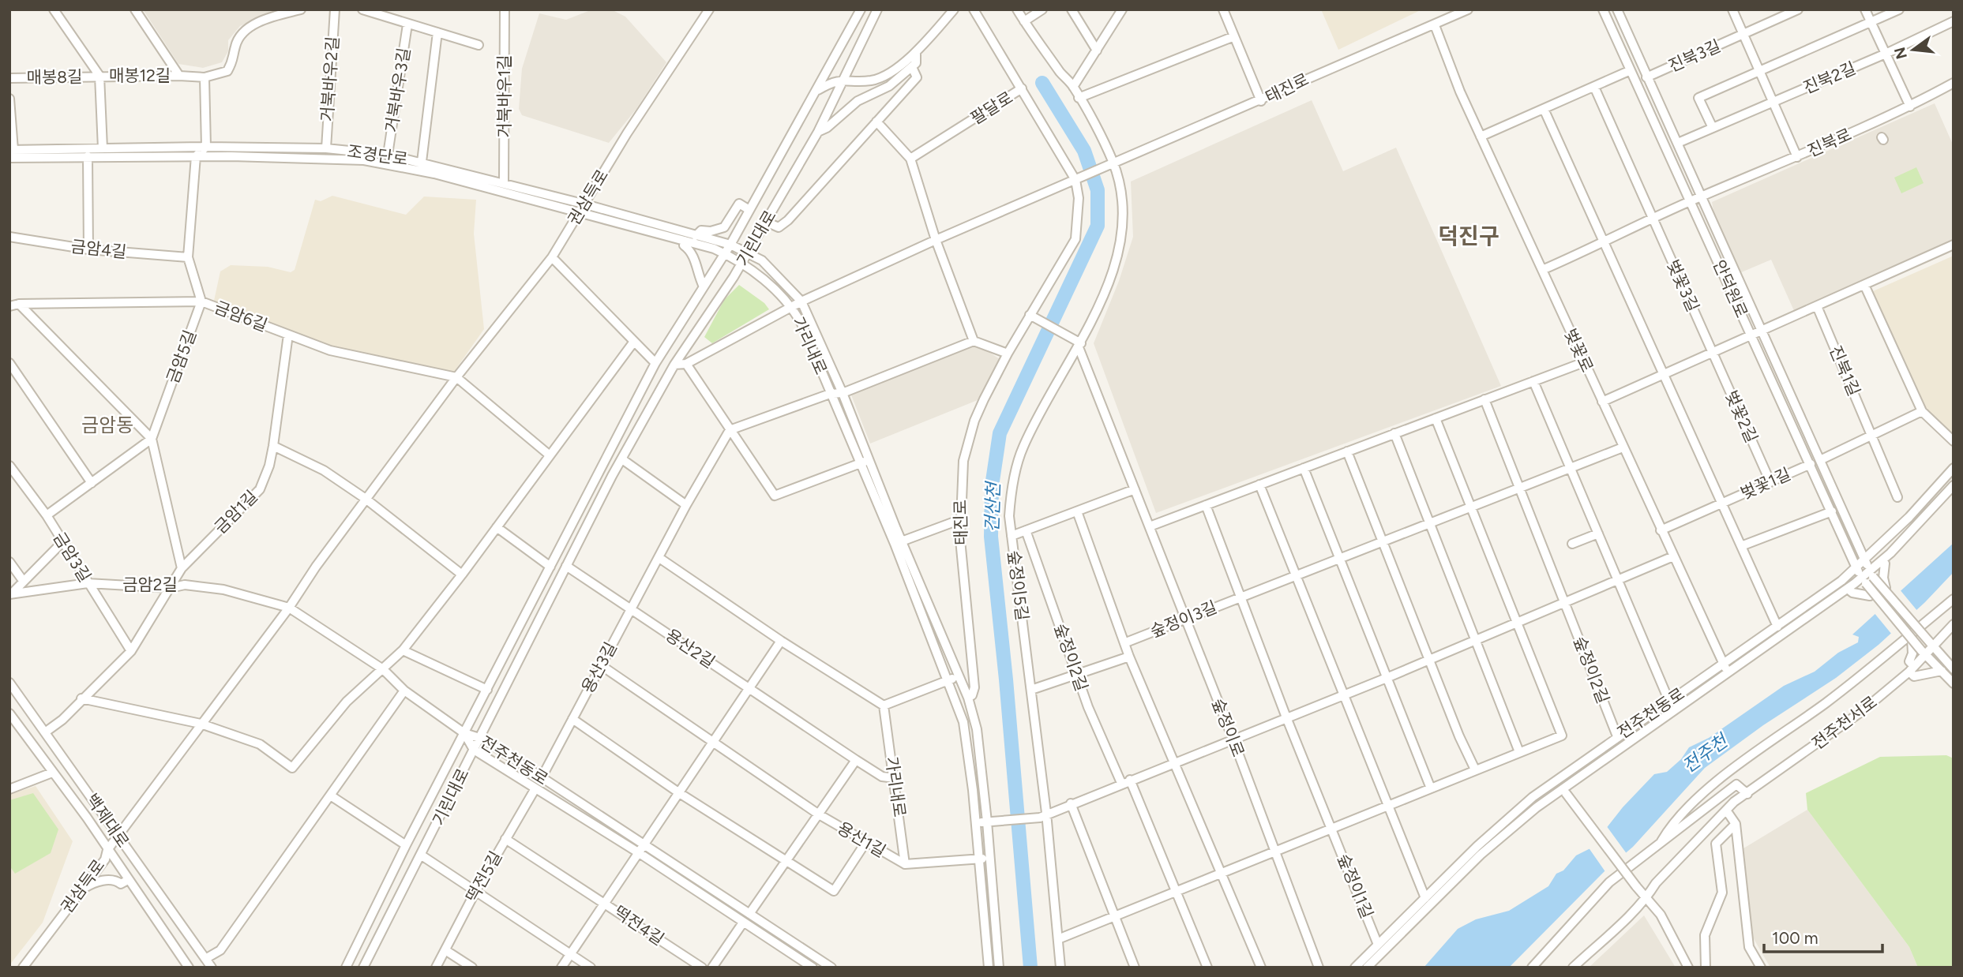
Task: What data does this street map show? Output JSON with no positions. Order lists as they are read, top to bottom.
{
  "streets": {
    "street": [
      "진북3길",
      "매봉12길",
      "매봉8길",
      "진북2길",
      "거북바우2길",
      "태진로",
      "거북바우3길",
      "거북바우1길",
      "팔달로",
      "진북로",
      "조경단로",
      "권삼득로",
      "기린대로",
      "금암4길",
      "벚꽃3길",
      "안덕원로",
      "금암6길",
      "가리내로",
      "벚꽃로",
      "금암5길",
      "진북1길",
      "벚꽃2길",
      "벚꽃1길",
      "금암1길",
      "금암3길",
      "금암2길",
      "숲정이5길",
      "숲정이3길",
      "용산2길",
      "숲정이2길",
      "용산3길",
      "전주천동로",
      "전주천서로",
      "숲정이로",
      "백제대로",
      "용산1길",
      "떡전5길",
      "숲정이1길",
      "떡전4길"
    ]
  },
  "crossings": [
    ["진북3길", "안덕원로"],
    ["매봉12길", "매봉8길"],
    ["매봉12길", "조경단로"],
    ["진북2길", "안덕원로"],
    ["거북바우2길", "조경단로"],
    ["태진로", "팔달로"],
    ["태진로", "가리내로"],
    ["태진로", "벚꽃로"],
    ["태진로", "숲정이5길"],
    ["거북바우3길", "조경단로"],
    ["거북바우1길", "조경단로"],
    ["진북로", "안덕원로"],
    ["조경단로", "권삼득로"],
    ["조경단로", "기린대로"],
    ["조경단로", "가리내로"],
    ["권삼득로", "금암6길"],
    ["권삼득로", "금암2길"],
    ["권삼득로", "백제대로"],
    ["기린대로", "가리내로"],
    ["기린대로", "전주천동로"],
    ["벚꽃3길", "벚꽃2길"],
    ["안덕원로", "벚꽃1길"],
    ["안덕원로", "전주천동로"],
    ["금암6길", "금암5길"],
    ["금암6길", "금암1길"],
    ["가리내로", "용산1길"],
    ["벚꽃로", "벚꽃1길"],
    ["벚꽃로", "숲정이3길"],
    ["벚꽃로", "전주천동로"],
    ["벚꽃2길", "벚꽃1길"],
    ["벚꽃1길", "전주천동로"],
    ["금암3길", "금암2길"],
    ["숲정이5길", "숲정이로"],
    ["숲정이3길", "숲정이2길"],
    ["숲정이3길", "숲정이로"],
    ["용산2길", "용산3길"],
    ["용산2길", "용산1길"],
    ["숲정이2길", "전주천동로"],
    ["용산3길", "전주천동로"],
    ["전주천동로", "용산1길"],
    ["전주천동로", "떡전5길"],
    ["전주천동로", "숲정이1길"],
    ["전주천동로", "떡전4길"],
    ["떡전5길", "떡전4길"]
  ],
  "districts": ["덕진구", "금암동"],
  "water": ["건산천", "전주천"],
  "scale_bar": "100 m",
  "north": "left"
}
